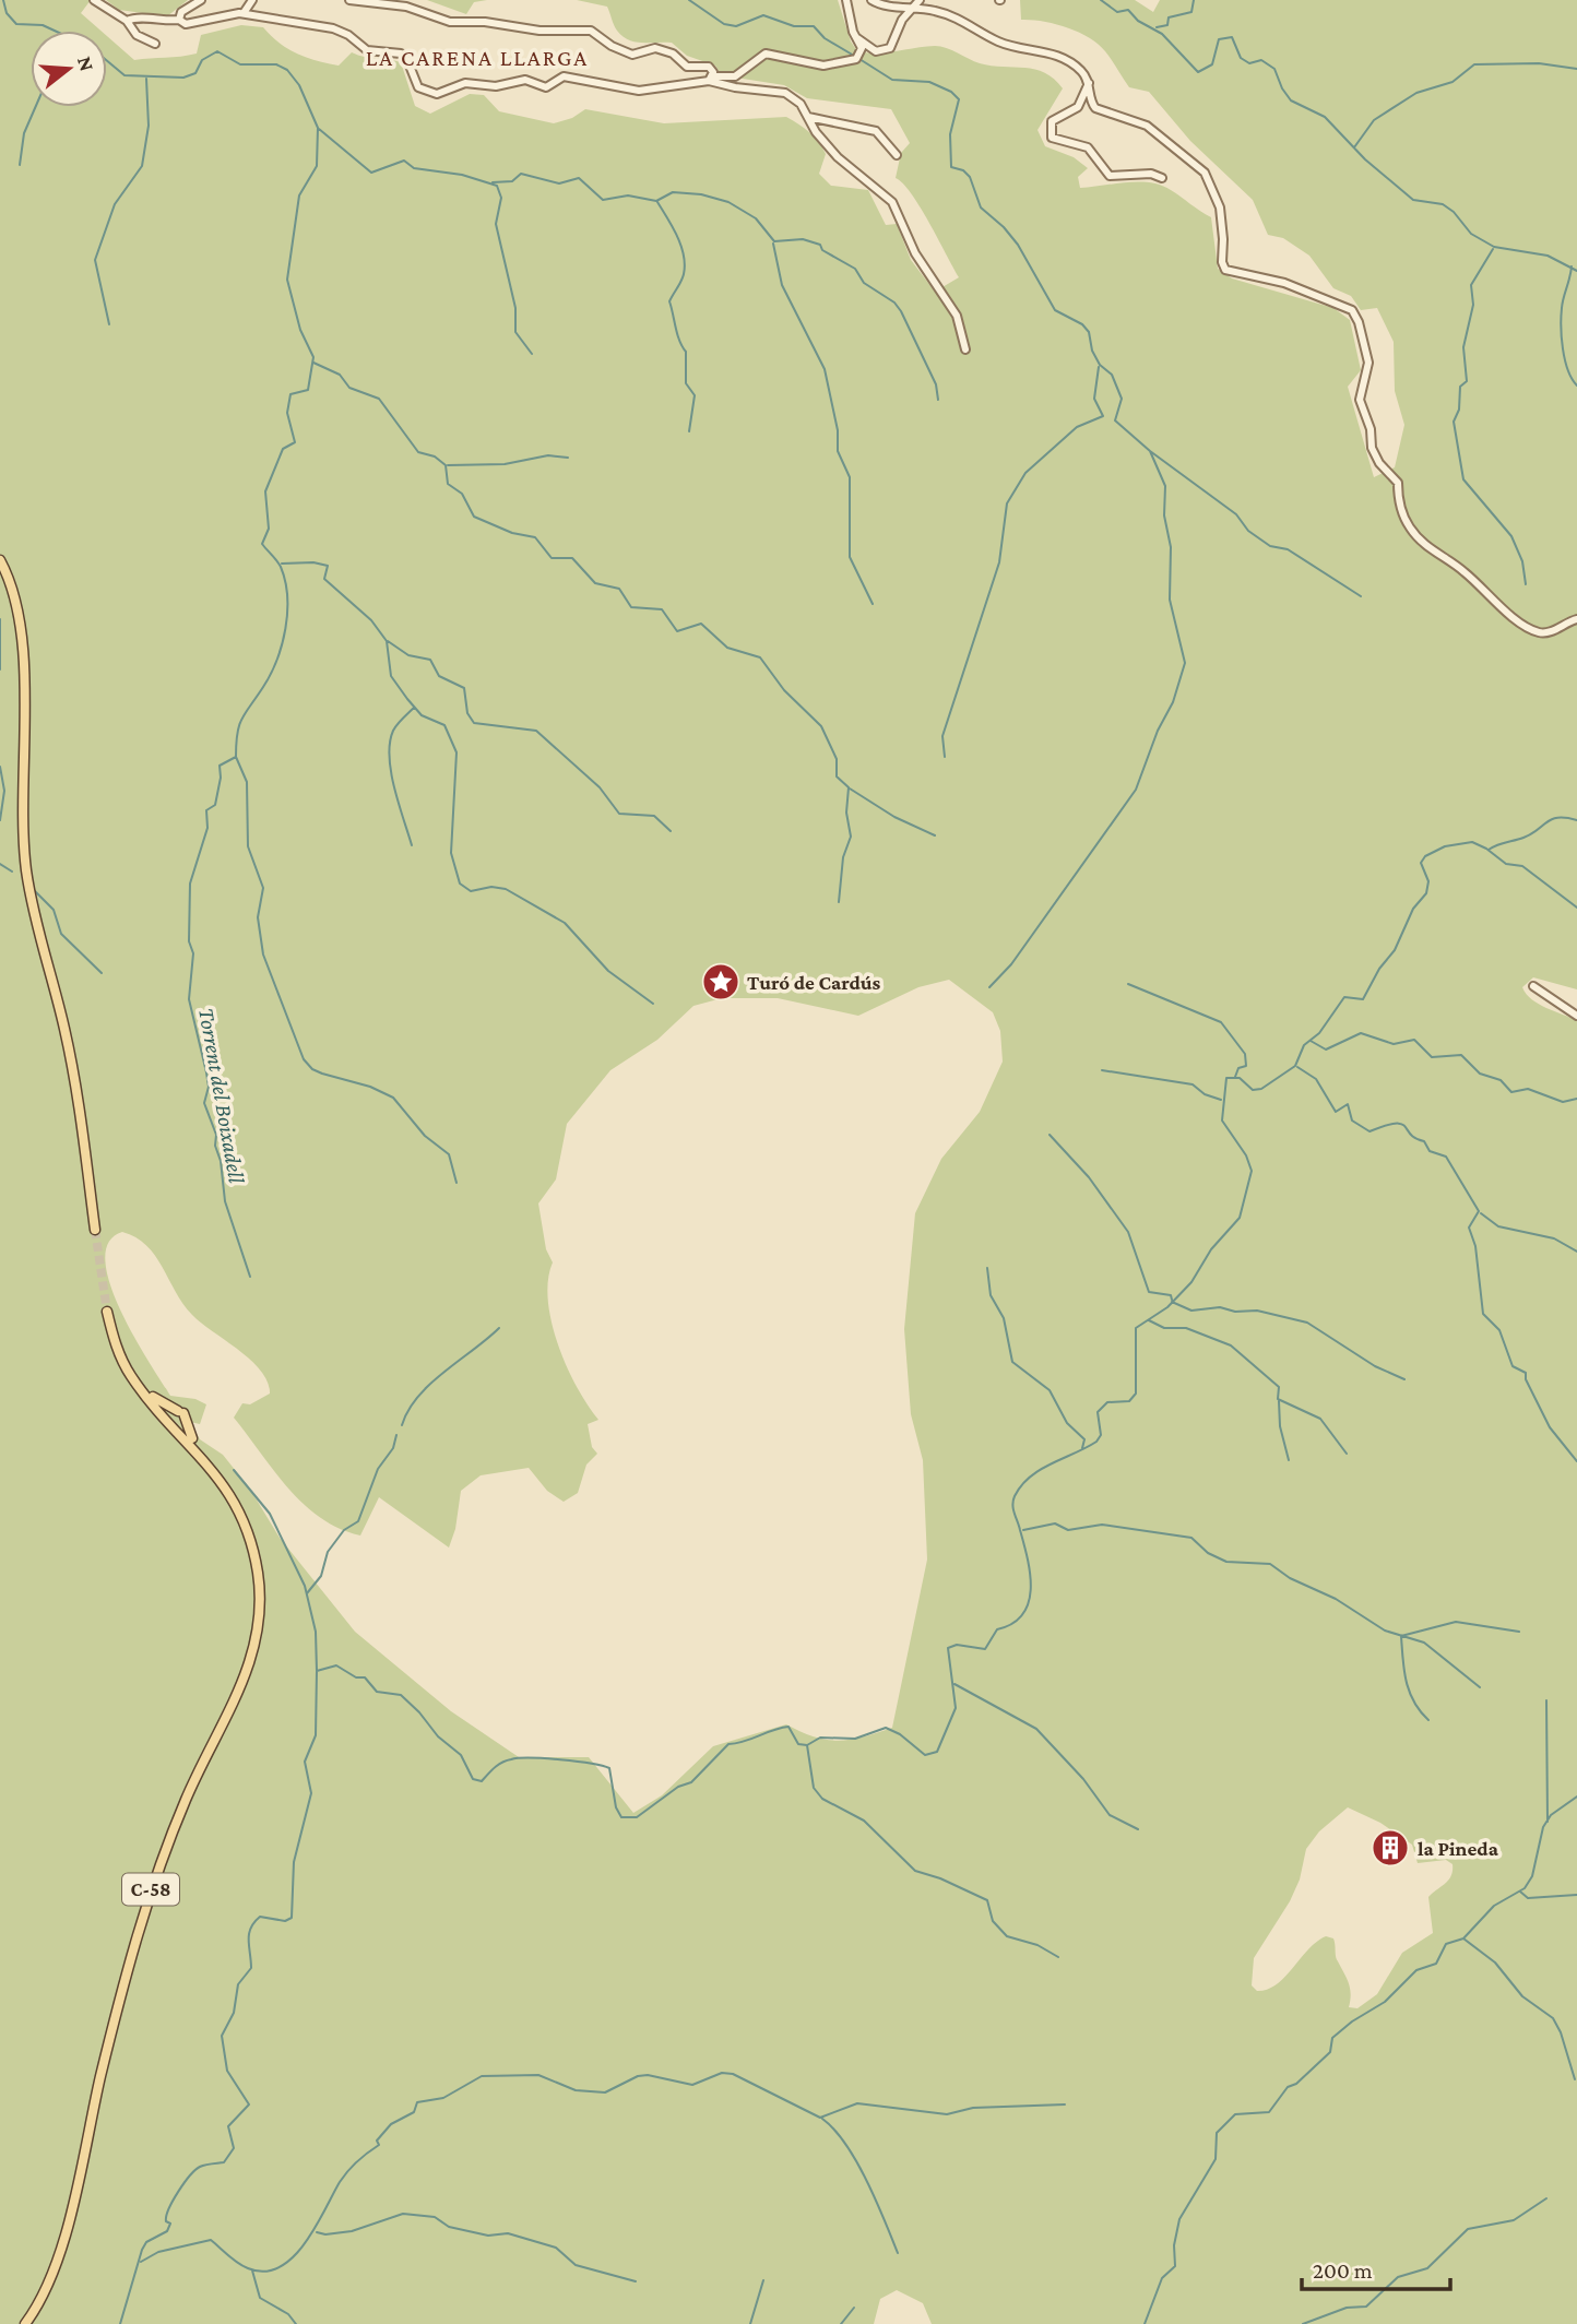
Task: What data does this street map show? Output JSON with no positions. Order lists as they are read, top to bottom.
{
  "streets": {
    "main road": ["C-58"]
  },
  "districts": ["LA CARENA LLARGA"],
  "water": ["Torrent del Boixadell"],
  "places": {
    "place": ["Turó de Cardús"],
    "building": ["la Pineda"]
  },
  "scale_bar": "200 m",
  "north": "right"
}
